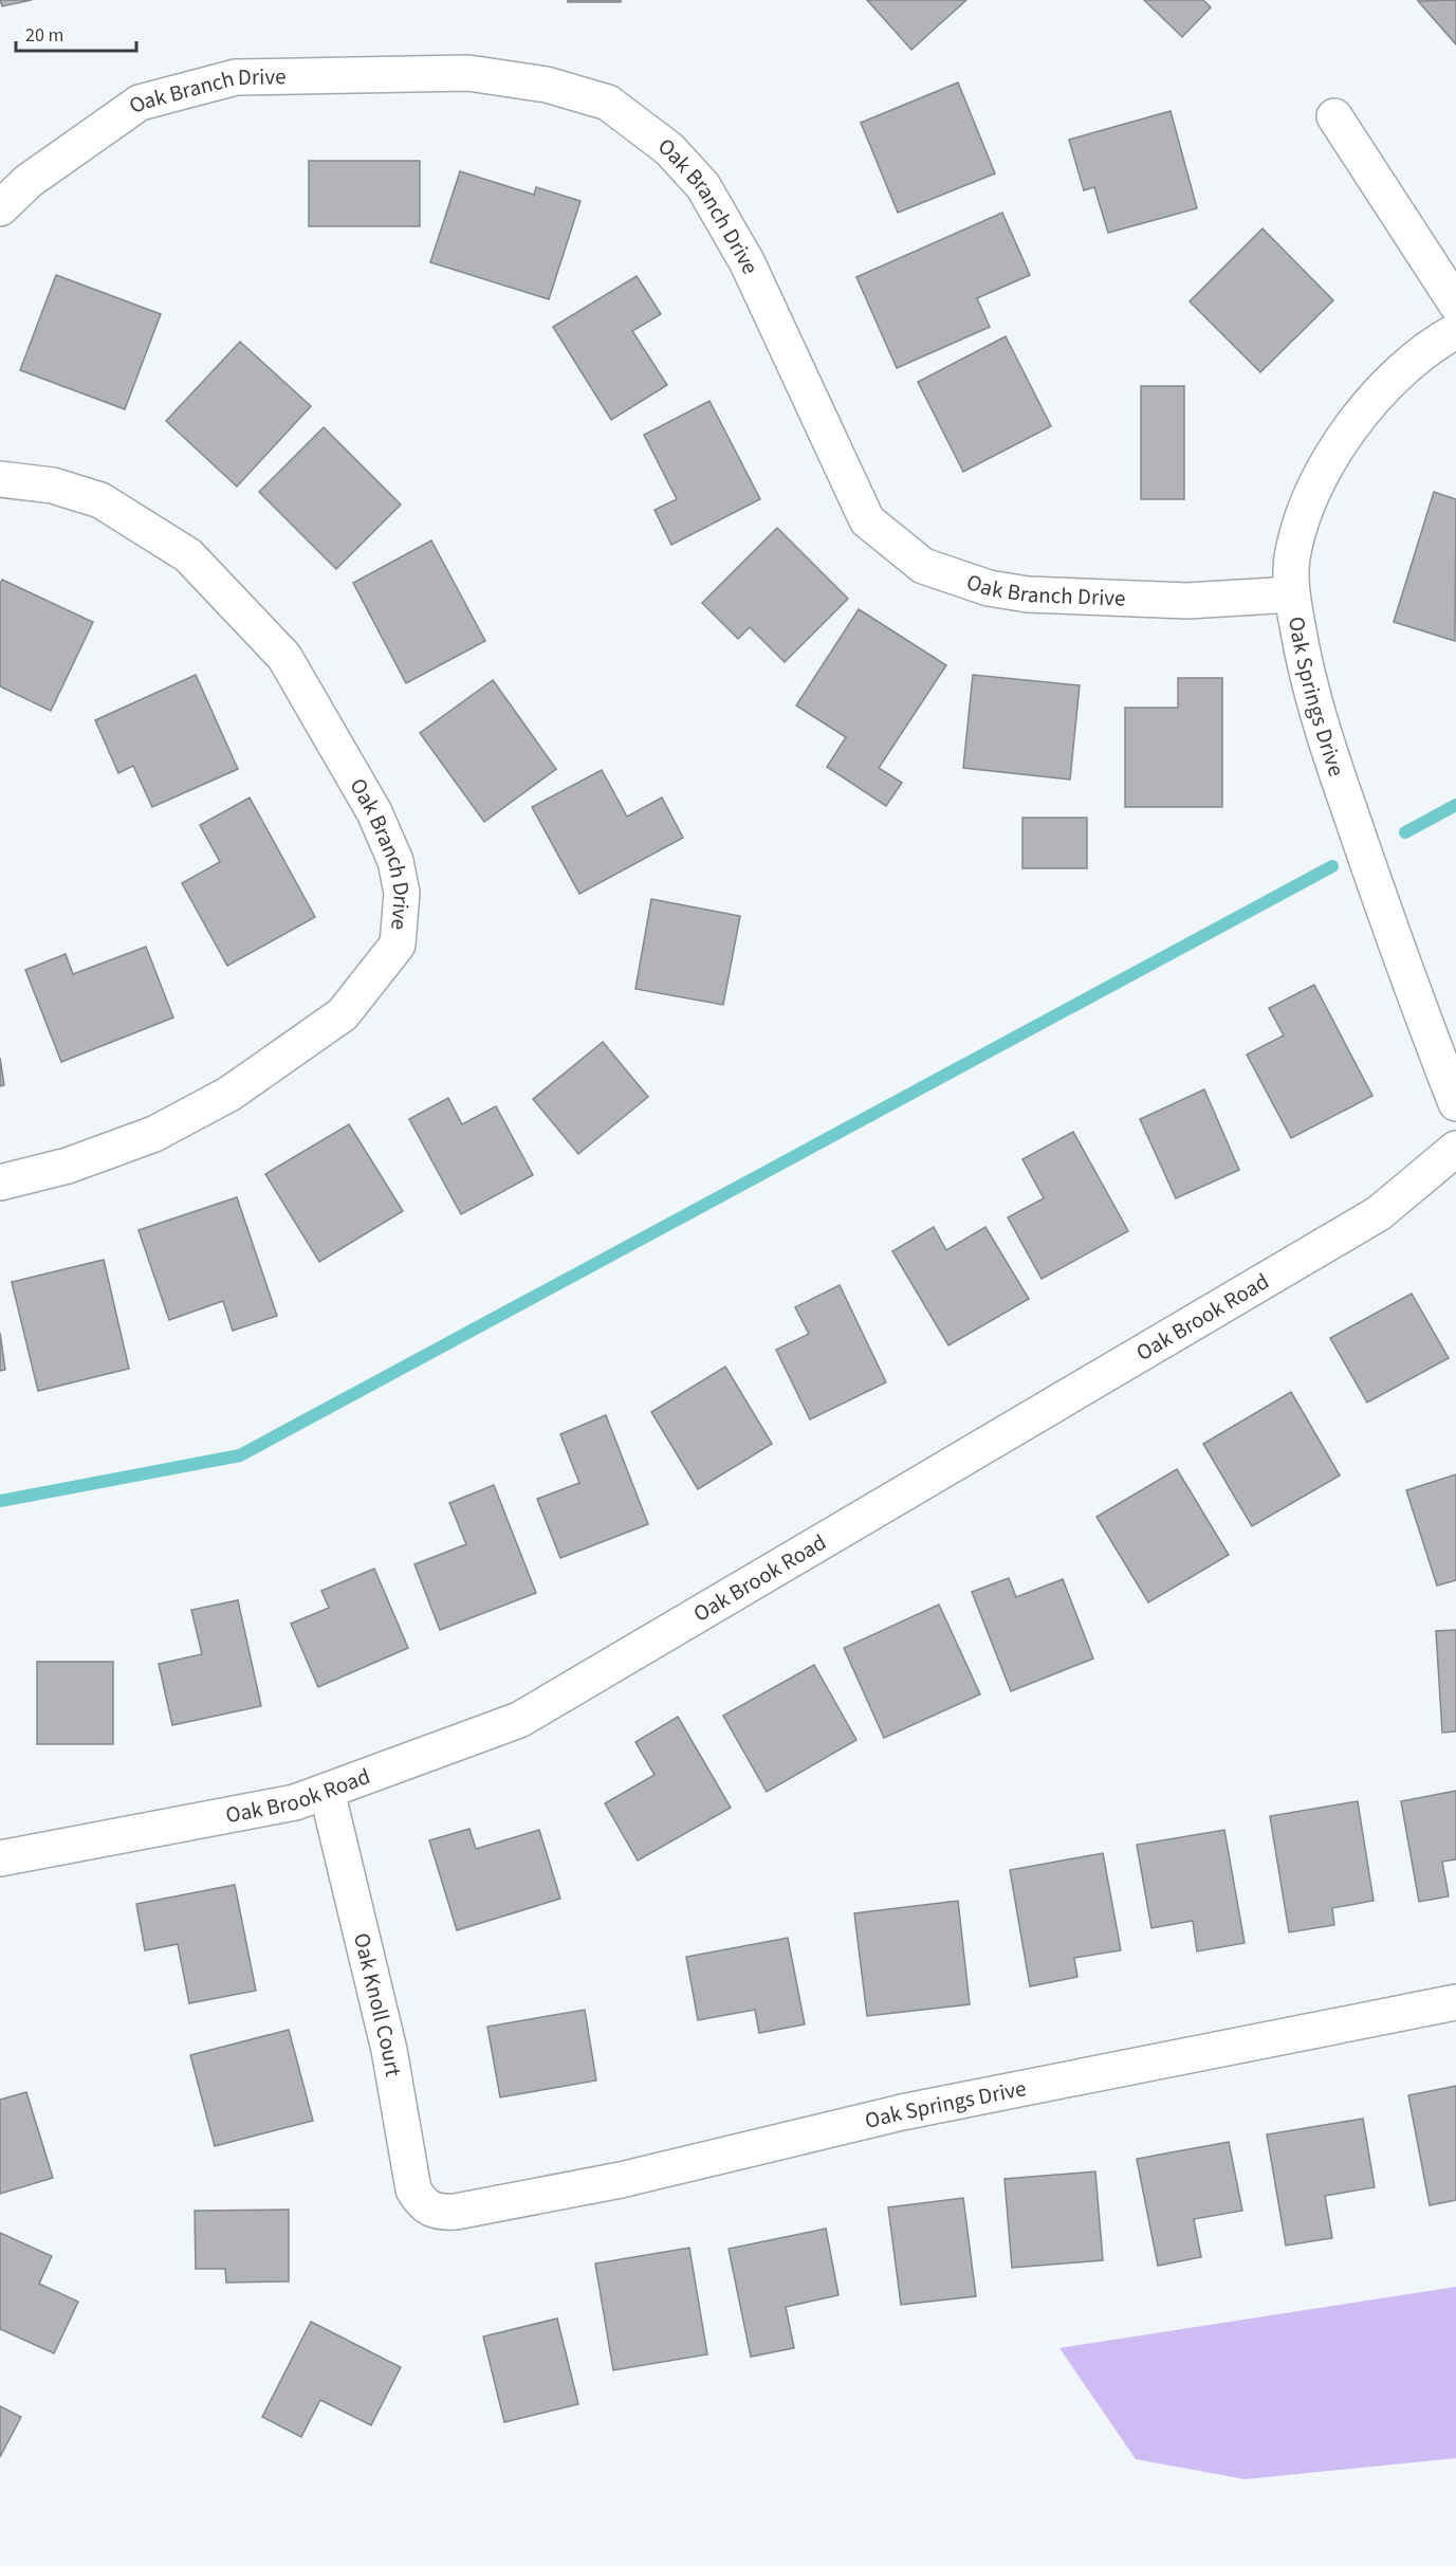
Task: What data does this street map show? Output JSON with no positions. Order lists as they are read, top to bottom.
{
  "streets": {
    "street": [
      "Oak Branch Drive",
      "Oak Springs Drive",
      "Oak Brook Road",
      "Oak Knoll Court"
    ]
  },
  "crossings": [
    ["Oak Branch Drive", "Oak Springs Drive"],
    ["Oak Springs Drive", "Oak Knoll Court"],
    ["Oak Brook Road", "Oak Knoll Court"]
  ],
  "scale_bar": "20 m"
}
